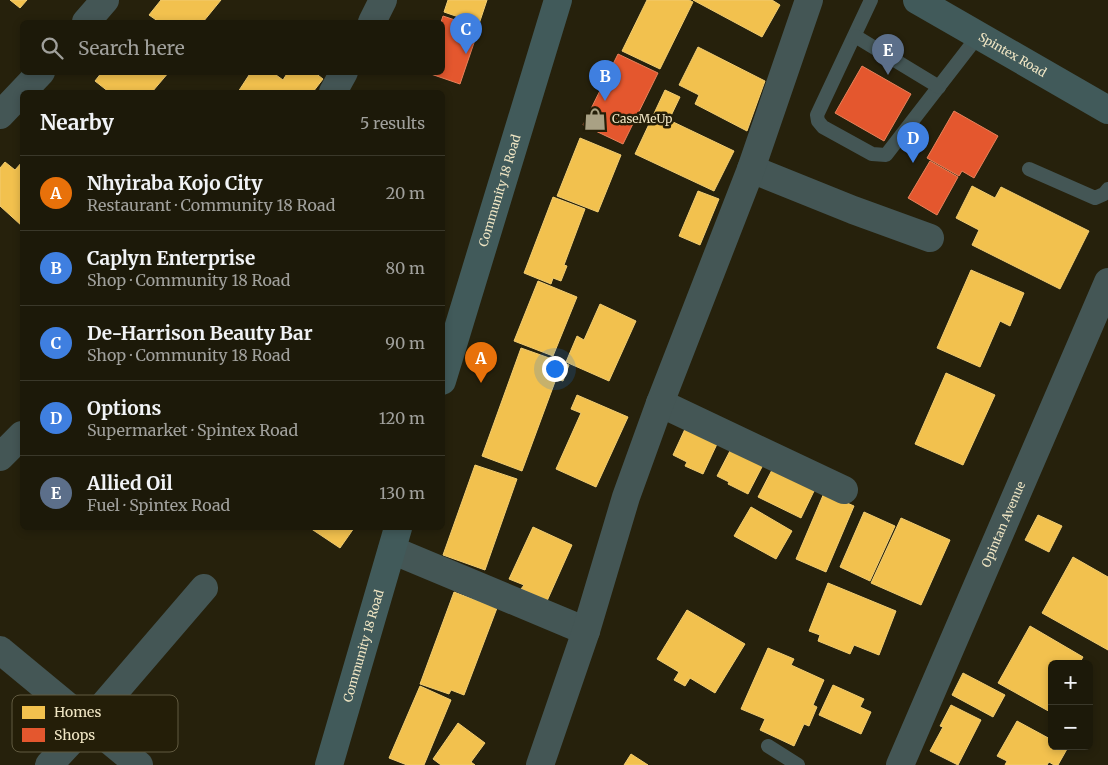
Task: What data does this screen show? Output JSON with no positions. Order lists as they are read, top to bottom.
{
  "streets": {
    "main road": ["Spintex Road", "Community 18 Road"],
    "street": ["Opintan Avenue"]
  },
  "places": {
    "shop": ["CaseMeUp"]
  },
  "legend": ["Homes", "Shops"],
  "page": {
    "pins": [
      "C",
      "E",
      "B",
      "D",
      "A"
    ],
    "search": "Search here",
    "heading": ["Nearby", "5 results"],
    "list": [
      {
        "mark": "A",
        "name": "Nhyiraba Kojo City",
        "note": "Restaurant · Community 18 Road",
        "value": "20 m"
      },
      {
        "mark": "B",
        "name": "Caplyn Enterprise",
        "note": "Shop · Community 18 Road",
        "value": "80 m"
      },
      {
        "mark": "C",
        "name": "De-Harrison Beauty Bar",
        "note": "Shop · Community 18 Road",
        "value": "90 m"
      },
      {
        "mark": "D",
        "name": "Options",
        "note": "Supermarket · Spintex Road",
        "value": "120 m"
      },
      {
        "mark": "E",
        "name": "Allied Oil",
        "note": "Fuel · Spintex Road",
        "value": "130 m"
      }
    ],
    "map_buttons": ["+", "−"]
  }
}
